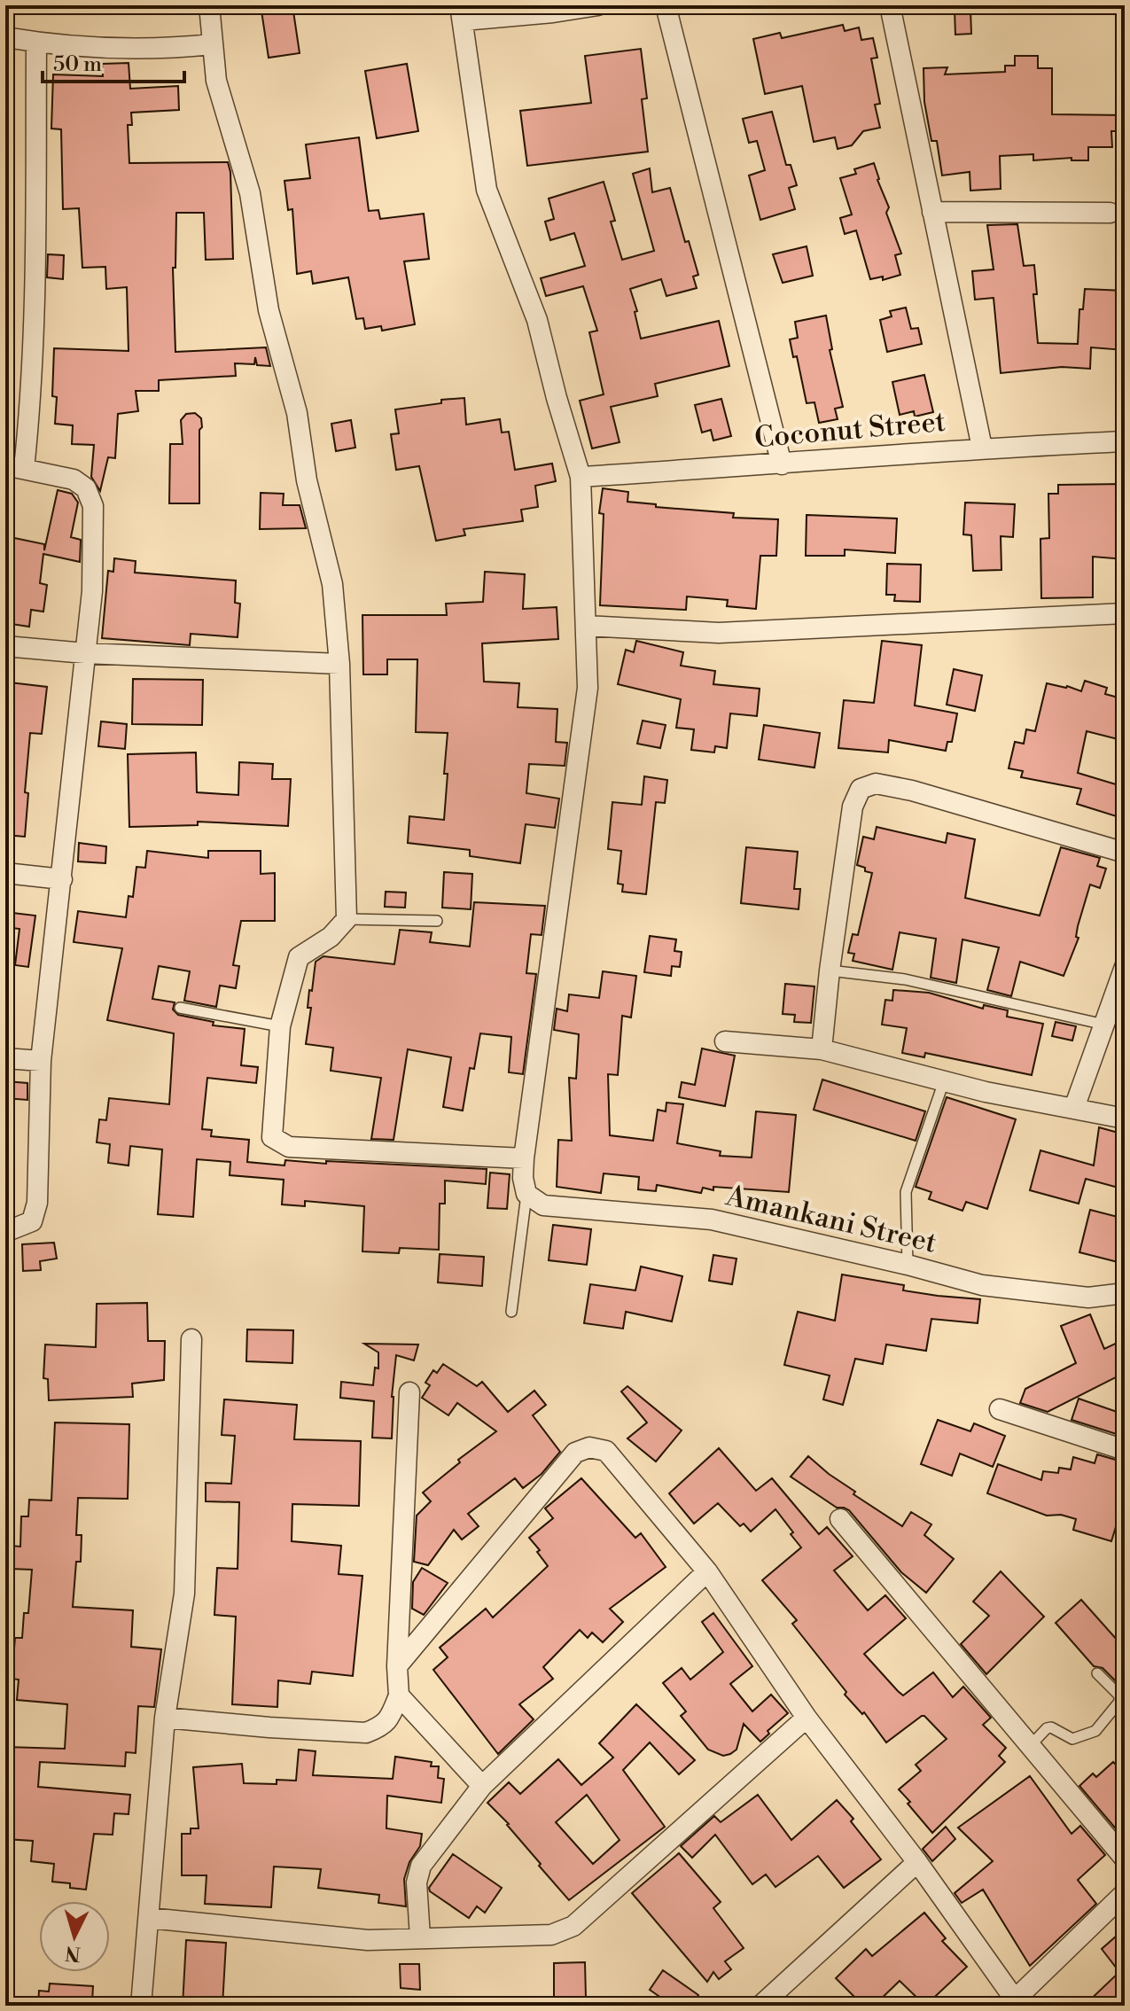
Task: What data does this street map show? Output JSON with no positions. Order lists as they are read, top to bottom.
{
  "streets": {
    "street": ["Coconut Street", "Amankani Street"]
  },
  "scale_bar": "50 m",
  "north": "bottom"
}
